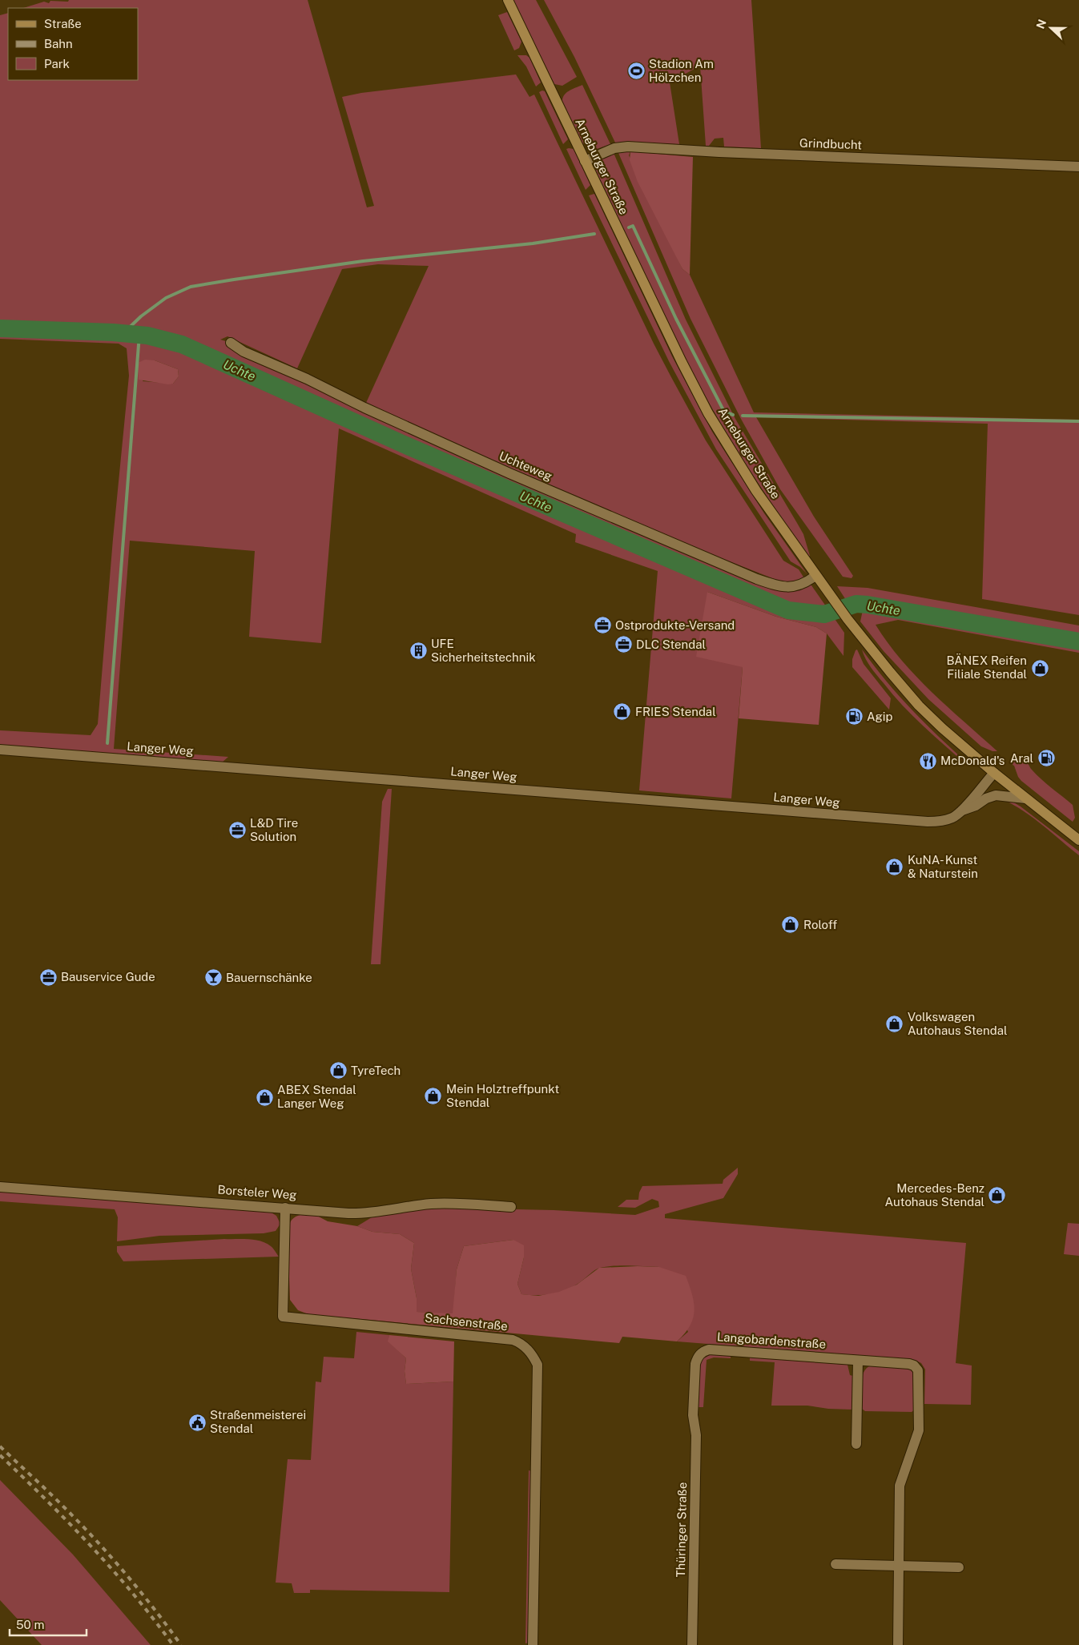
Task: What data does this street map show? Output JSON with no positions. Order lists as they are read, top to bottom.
{
  "streets": {
    "main road": ["Arneburger Straße"],
    "street": [
      "Grindbucht",
      "Uchteweg",
      "Langer Weg",
      "Borsteler Weg",
      "Sachsenstraße",
      "Langobardenstraße",
      "Thüringer Straße"
    ]
  },
  "crossings": [
    ["Grindbucht", "Arneburger Straße"],
    ["Arneburger Straße", "Uchteweg"],
    ["Arneburger Straße", "Langer Weg"],
    ["Borsteler Weg", "Sachsenstraße"],
    ["Langobardenstraße", "Thüringer Straße"]
  ],
  "water": ["Uchte"],
  "places": {
    "sports": ["Stadion Am Hölzchen"],
    "office": [
      "Ostprodukte-Versand",
      "DLC Stendal",
      "L&D Tire Solution",
      "Bauservice Gude"
    ],
    "building": ["UFE Sicherheitstechnik"],
    "shop": [
      "BÄNEX Reifen Filiale Stendal",
      "FRIES Stendal",
      "KuNA- Kunst & Naturstein",
      "Roloff",
      "Volkswagen Autohaus Stendal",
      "TyreTech",
      "Mein Holztreffpunkt Stendal",
      "ABEX Stendal Langer Weg",
      "Mercedes-Benz Autohaus Stendal"
    ],
    "fuel station": ["Agip", "Aral"],
    "restaurant": ["McDonald's"],
    "bar": ["Bauernschänke"],
    "public building": ["Straßenmeisterei Stendal"]
  },
  "legend": ["Straße", "Bahn", "Park"],
  "scale_bar": "50 m",
  "north": "left"
}
